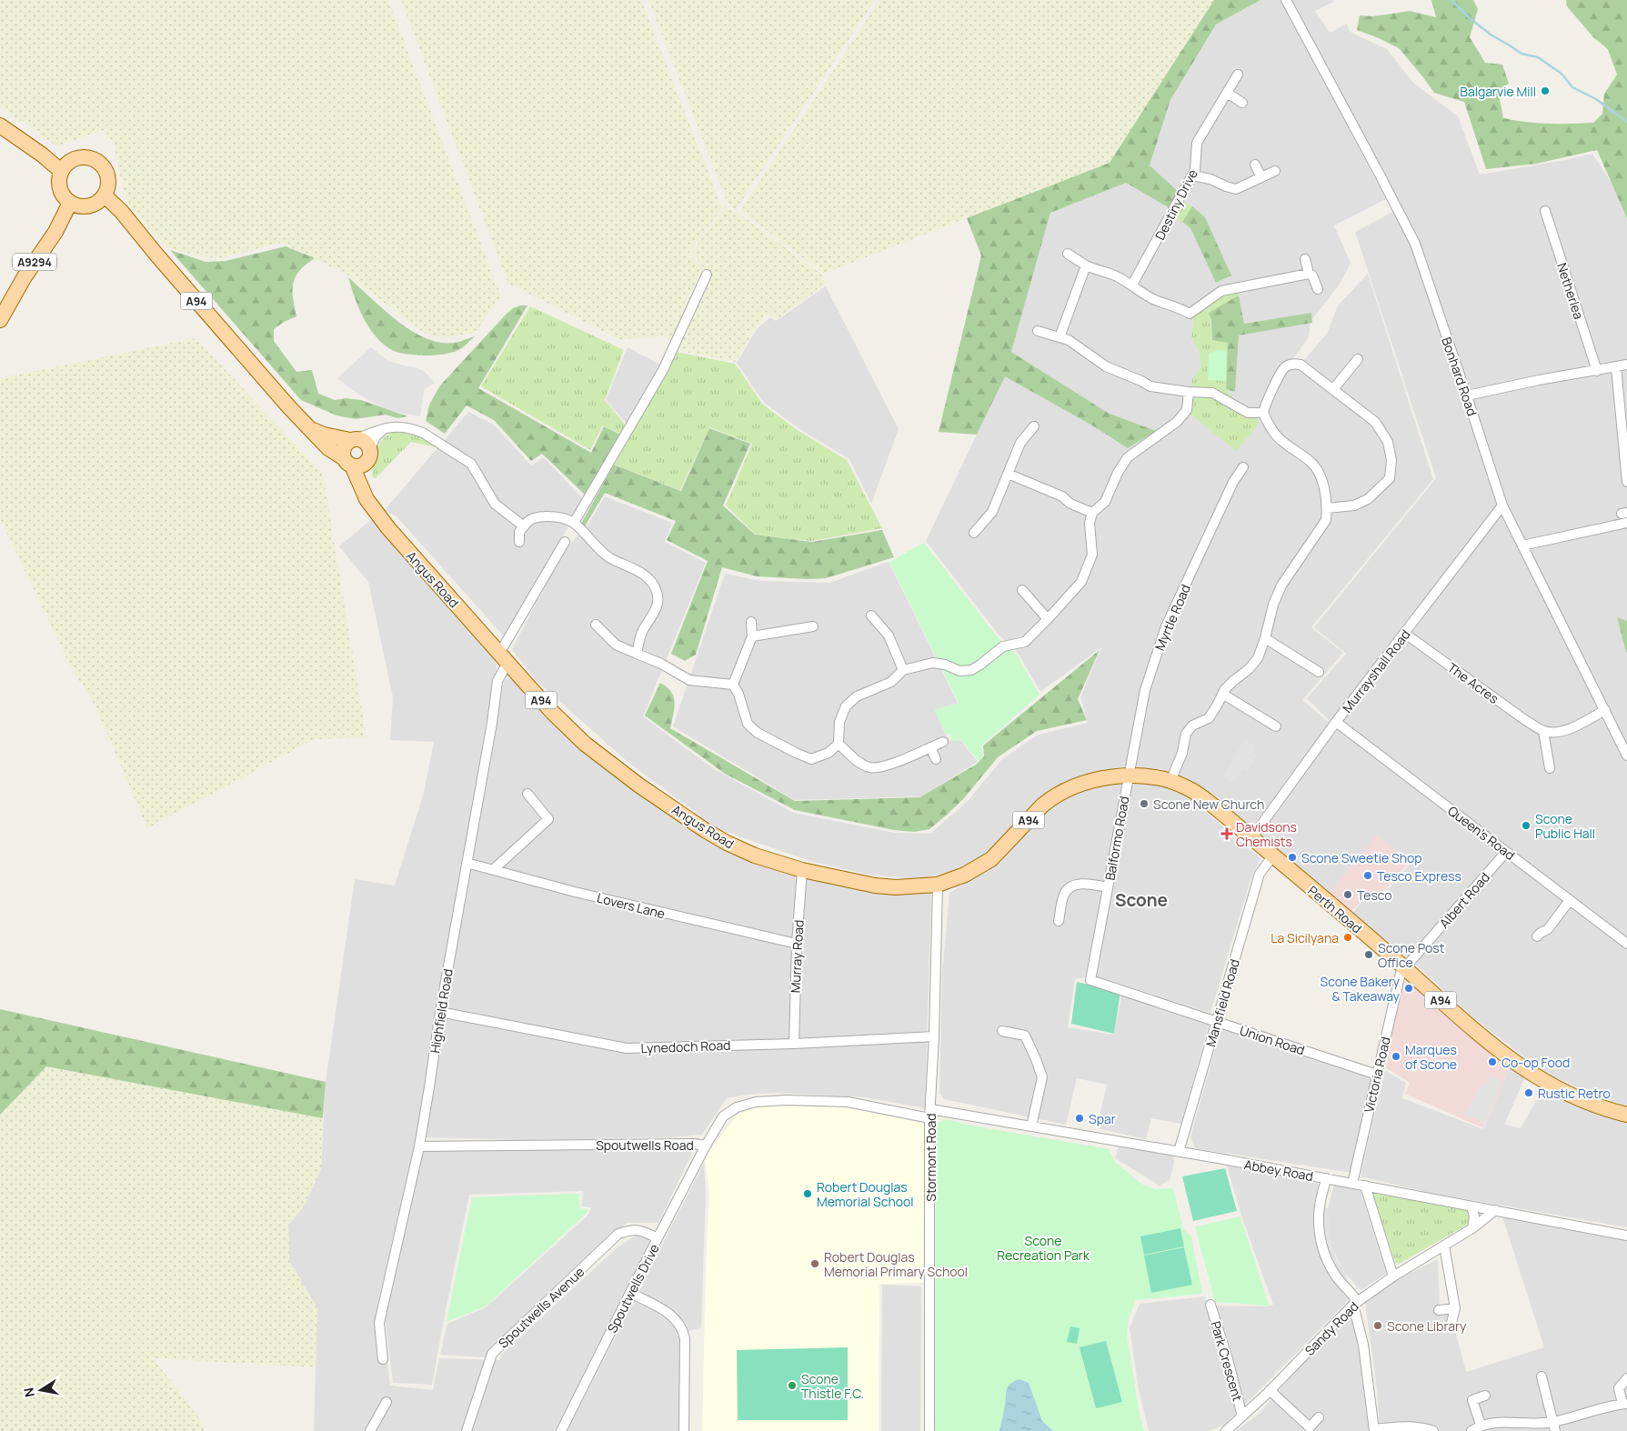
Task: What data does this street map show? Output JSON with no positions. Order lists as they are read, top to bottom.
{
  "streets": {
    "main road": [
      "A9294",
      "A94",
      "Angus Road",
      "Perth Road"
    ],
    "street": [
      "Destiny Drive",
      "Netherlea",
      "Bonhard Road",
      "Myrtle Road",
      "Murrayshall Road",
      "The Acres",
      "Queen's Road",
      "Balformo Road",
      "Albert Road",
      "Lovers Lane",
      "Murray Road",
      "Mansfield Road",
      "Highfield Road",
      "Union Road",
      "Lynedoch Road",
      "Victoria Road",
      "Spoutwells Road",
      "Stormont Road",
      "Abbey Road",
      "Spoutwells Drive",
      "Spoutwells Avenue",
      "Sandy Road",
      "Park Crescent"
    ]
  },
  "crossings": [
    ["A9294", "A94"],
    ["A94", "Angus Road"],
    ["Bonhard Road", "Murrayshall Road"],
    ["Angus Road", "Myrtle Road"],
    ["Angus Road", "Balformo Road"],
    ["Angus Road", "Perth Road"],
    ["Angus Road", "Murray Road"],
    ["Angus Road", "Highfield Road"],
    ["Angus Road", "Stormont Road"],
    ["Myrtle Road", "Balformo Road"],
    ["Myrtle Road", "Perth Road"],
    ["Murrayshall Road", "The Acres"],
    ["Murrayshall Road", "Queen's Road"],
    ["Murrayshall Road", "Perth Road"],
    ["Queen's Road", "Albert Road"],
    ["Balformo Road", "Perth Road"],
    ["Balformo Road", "Union Road"],
    ["Albert Road", "Perth Road"],
    ["Albert Road", "Victoria Road"],
    ["Lovers Lane", "Murray Road"],
    ["Lovers Lane", "Highfield Road"],
    ["Perth Road", "Mansfield Road"],
    ["Perth Road", "Victoria Road"],
    ["Murray Road", "Lynedoch Road"],
    ["Mansfield Road", "Union Road"],
    ["Mansfield Road", "Abbey Road"],
    ["Highfield Road", "Lynedoch Road"],
    ["Highfield Road", "Spoutwells Road"],
    ["Union Road", "Victoria Road"],
    ["Lynedoch Road", "Stormont Road"],
    ["Victoria Road", "Abbey Road"],
    ["Spoutwells Road", "Stormont Road"],
    ["Spoutwells Road", "Abbey Road"],
    ["Spoutwells Road", "Spoutwells Drive"],
    ["Stormont Road", "Abbey Road"],
    ["Abbey Road", "Sandy Road"],
    ["Spoutwells Drive", "Spoutwells Avenue"],
    ["Sandy Road", "Park Crescent"]
  ],
  "districts": ["Scone"],
  "parks": ["Scone Recreation Park"],
  "places": {
    "other": [
      "Balgarvie Mill",
      "Scone New Church",
      "Scone Public Hall",
      "Scone Sweetie Shop",
      "Tesco Express",
      "Tesco",
      "La Sicilyana",
      "Scone Post Office",
      "Scone Bakery & Takeaway",
      "Marques of Scone",
      "Co-op Food",
      "Rustic Retro",
      "Spar",
      "Robert Douglas Memorial School",
      "Robert Douglas Memorial Primary School",
      "Scone Library",
      "Scone Thistle F.C."
    ],
    "health": ["Davidsons Chemists"]
  },
  "north": "left"
}
